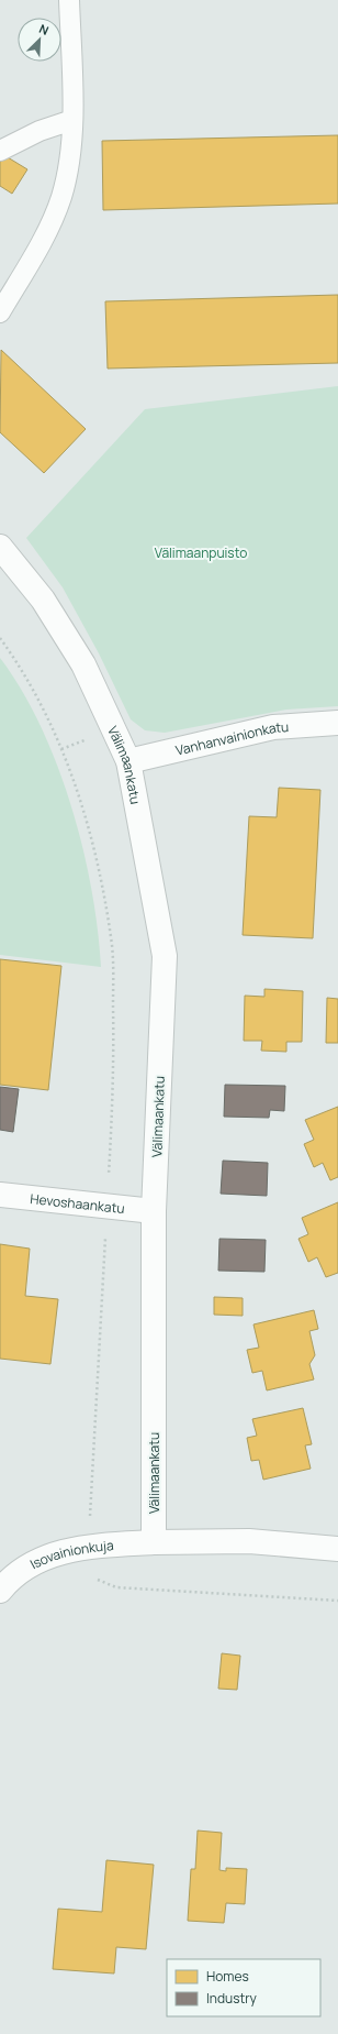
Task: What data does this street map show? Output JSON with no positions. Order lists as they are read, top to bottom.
{
  "streets": {
    "street": [
      "Vanhanvainionkatu",
      "Välimaankatu",
      "Hevoshaankatu",
      "Isovainionkuja"
    ]
  },
  "crossings": [
    ["Vanhanvainionkatu", "Välimaankatu"],
    ["Välimaankatu", "Hevoshaankatu"],
    ["Välimaankatu", "Isovainionkuja"]
  ],
  "parks": ["Välimaanpuisto"],
  "legend": ["Homes", "Industry"],
  "north": "top right"
}
